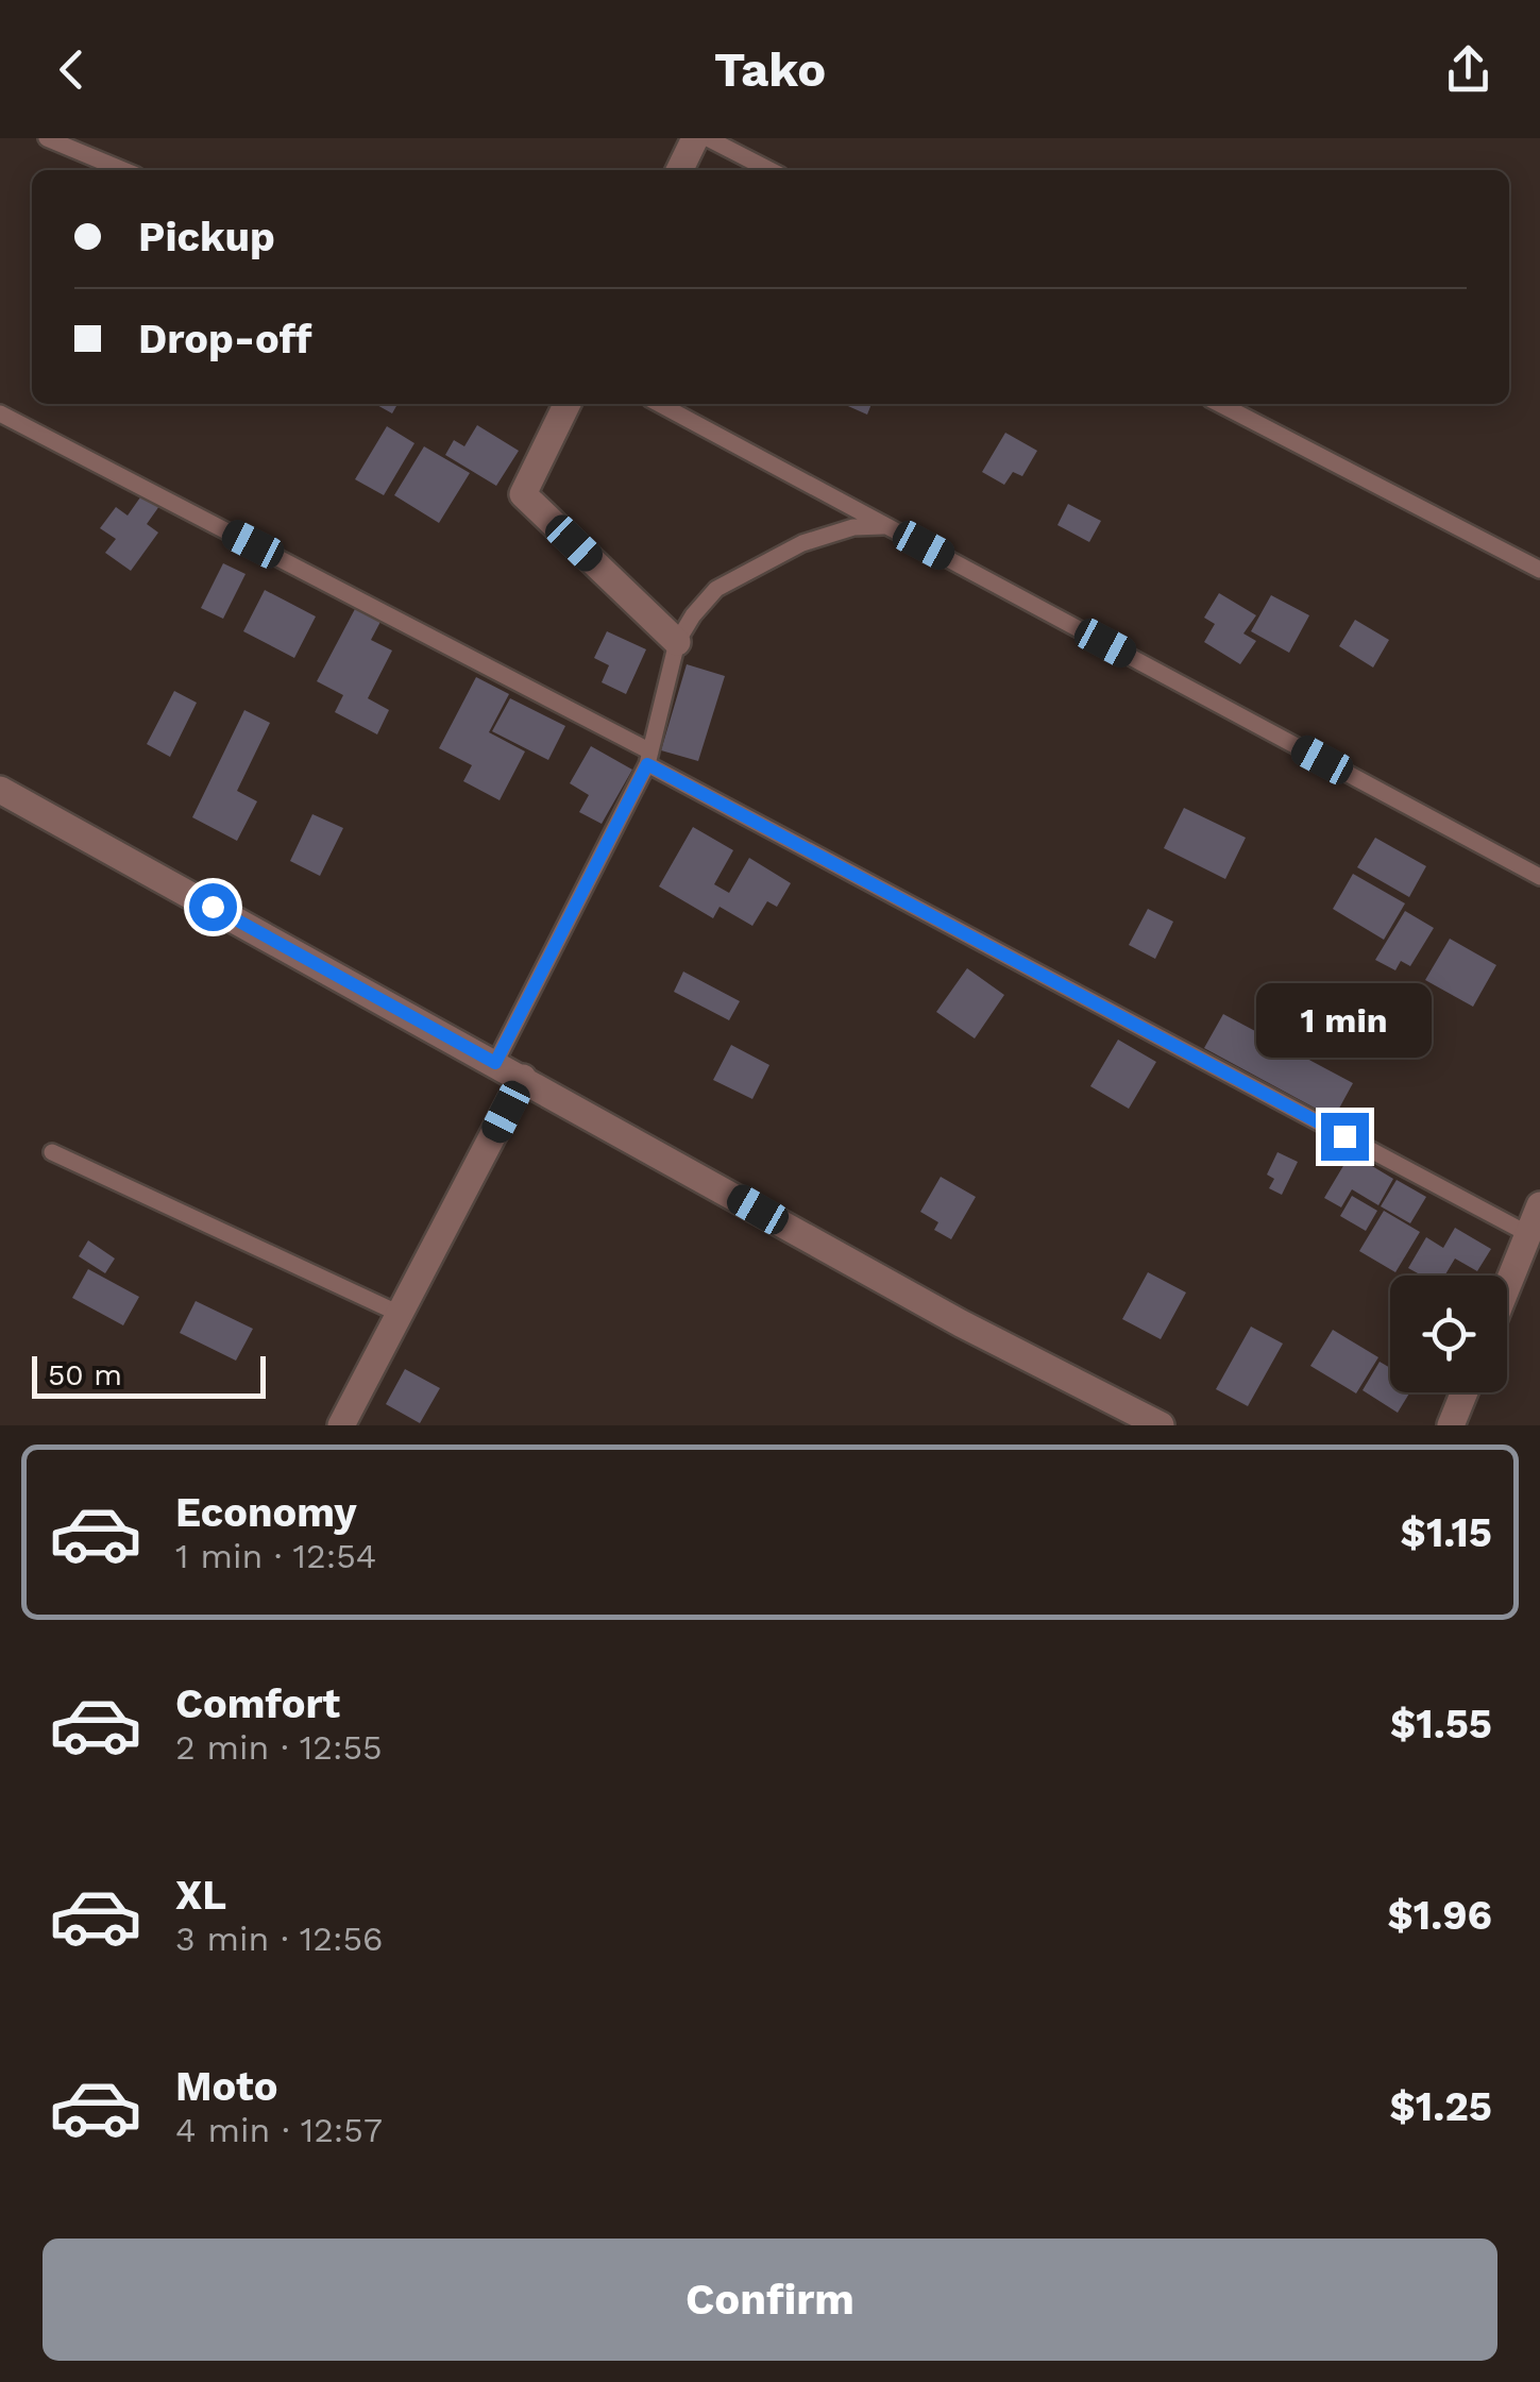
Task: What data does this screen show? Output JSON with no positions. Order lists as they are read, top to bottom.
{
  "scale_bar": "50 m",
  "page": {
    "header": "Tako",
    "banner": ["Pickup", "Drop-off"],
    "bubble": "1 min",
    "scale": "50 m",
    "list": [
      {
        "name": "Economy",
        "note": "1 min · 12:54",
        "value": "$1.15"
      },
      {
        "name": "Comfort",
        "note": "2 min · 12:55",
        "value": "$1.55"
      },
      {
        "name": "XL",
        "note": "3 min · 12:56",
        "value": "$1.96"
      },
      {
        "name": "Moto",
        "note": "4 min · 12:57",
        "value": "$1.25"
      }
    ],
    "buttons": "Confirm"
  }
}
